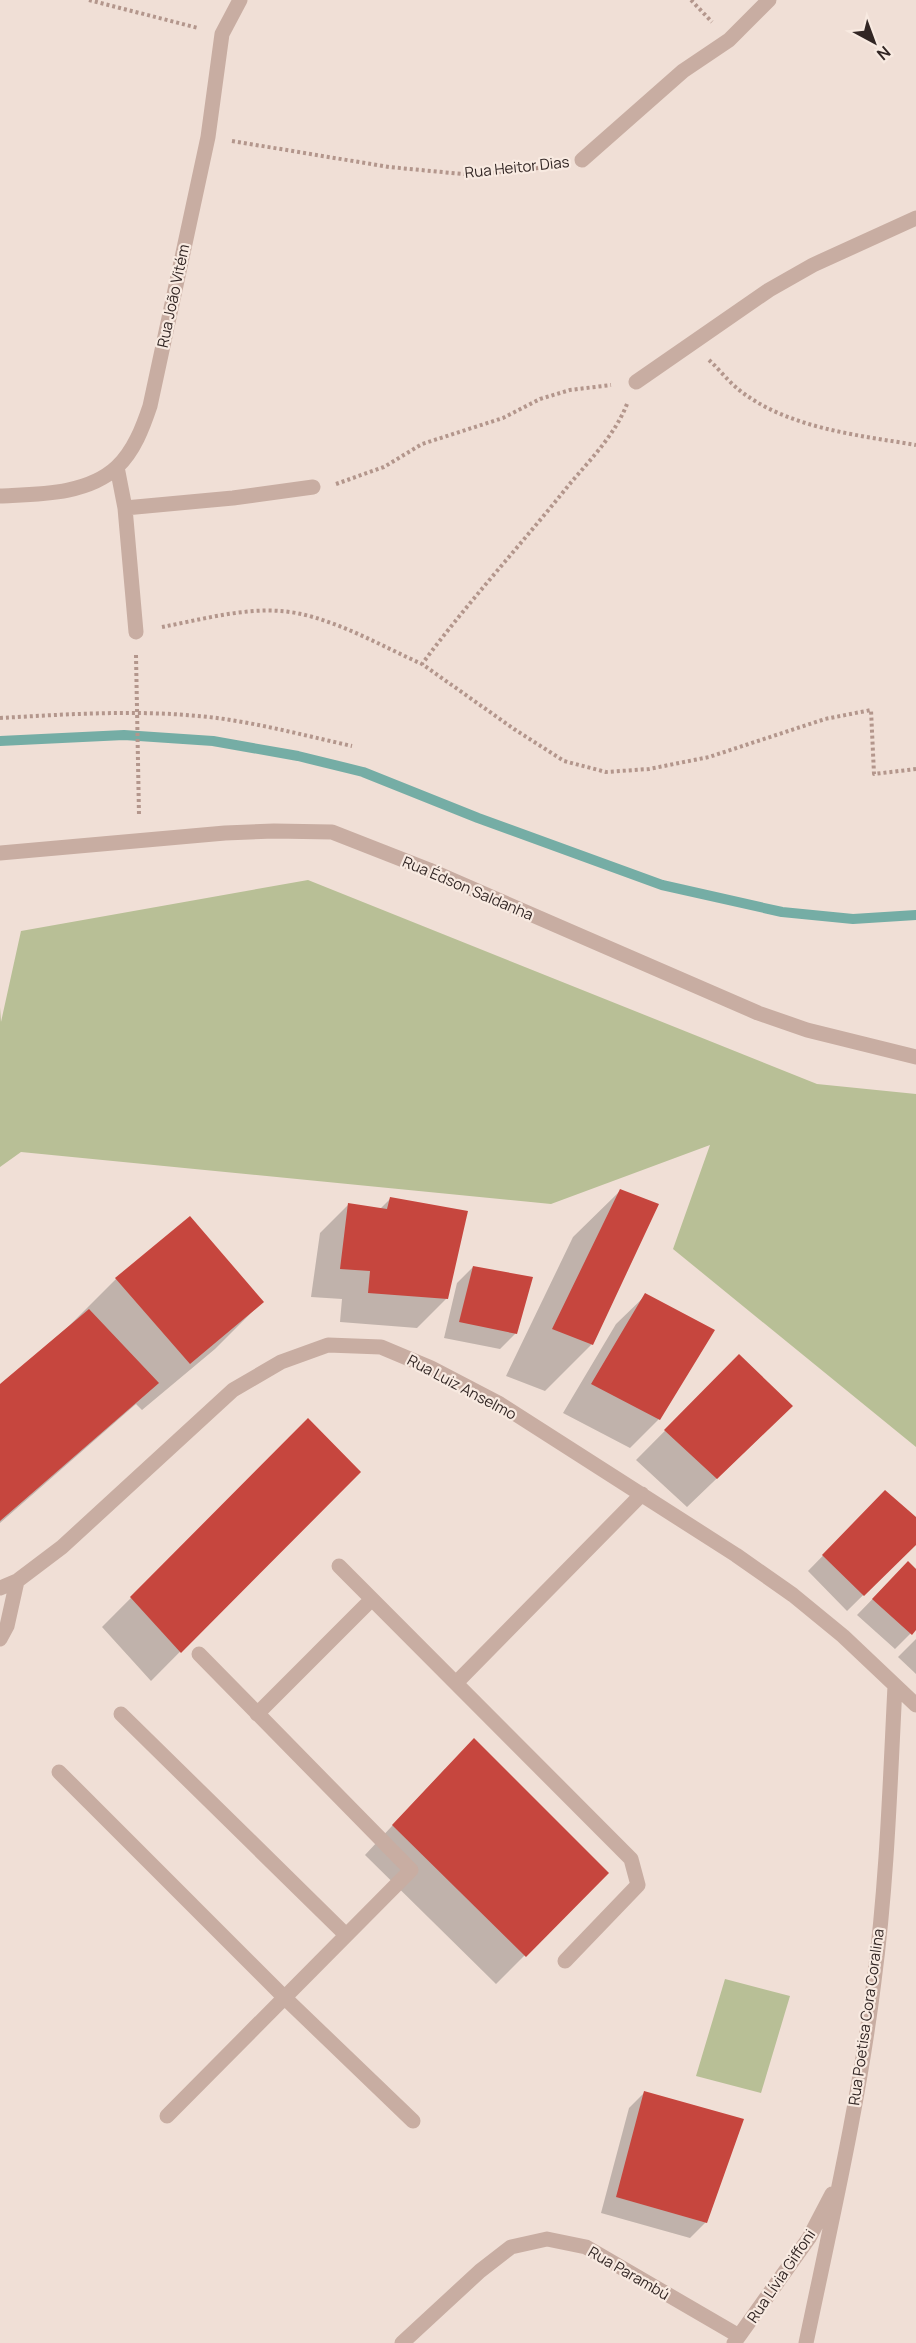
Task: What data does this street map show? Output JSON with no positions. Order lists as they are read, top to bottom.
{
  "streets": {
    "street": [
      "Rua Heitor Dias",
      "Rua João Vitém",
      "Rua Édson Saldanha",
      "Rua Luiz Anselmo",
      "Rua Poetisa Cora Coralina",
      "Rua Parambú",
      "Rua Lívia Giffoni"
    ]
  },
  "crossings": [
    ["Rua Heitor Dias", "Rua João Vitém"],
    ["Rua Luiz Anselmo", "Rua Poetisa Cora Coralina"],
    ["Rua Poetisa Cora Coralina", "Rua Lívia Giffoni"],
    ["Rua Parambú", "Rua Lívia Giffoni"]
  ],
  "north": "bottom right"
}
